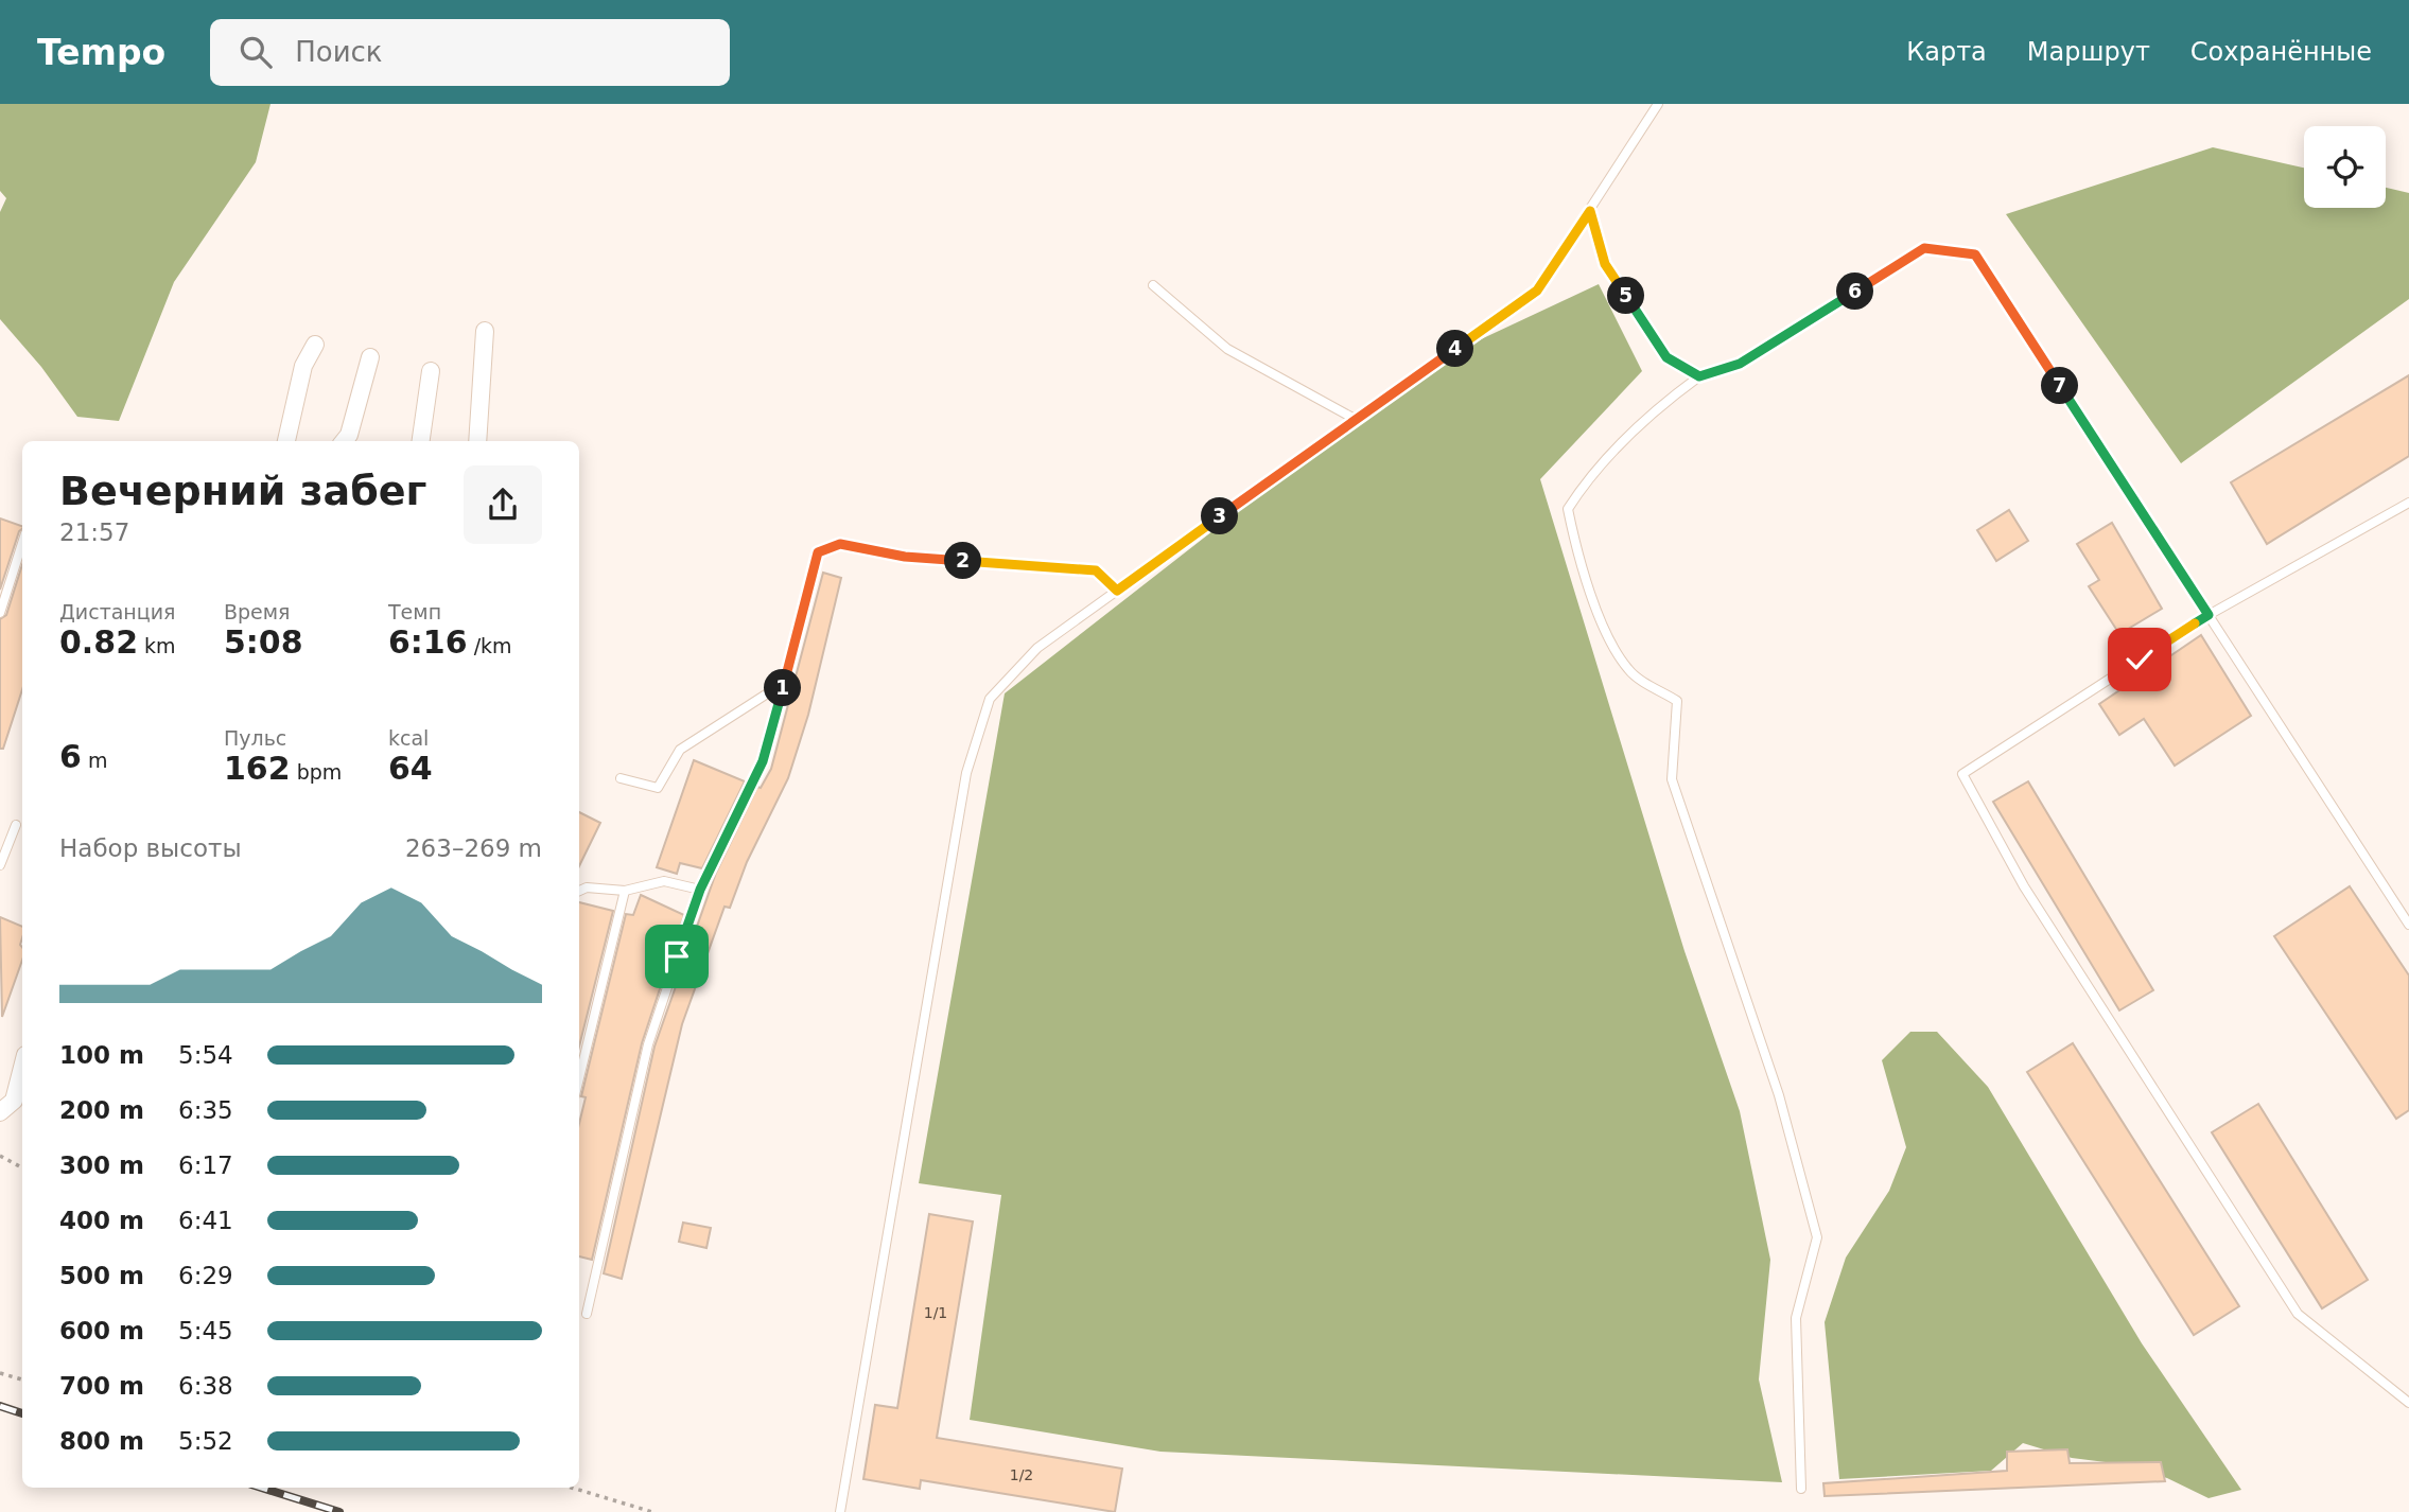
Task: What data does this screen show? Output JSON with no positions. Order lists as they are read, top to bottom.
{
  "house_numbers": ["1/1", "1/2"],
  "page": {
    "header": "Tempo",
    "search": "Поиск",
    "nav": ["Карта", "Маршрут", "Сохранённые"],
    "pins": [
      "6",
      "5",
      "4",
      "7",
      "3",
      "2",
      "1"
    ],
    "heading": ["Вечерний забег", "21:57"],
    "stats": [
      ["Дистанция", "0.82 km"],
      ["Время", "5:08"],
      ["Темп", "6:16 /km"],
      ["6 m"],
      ["Пульс", "162 bpm"],
      ["kcal", "64"]
    ],
    "chart": ["Набор высоты", "263–269 m"],
    "list": [
      {
        "name": "100 m",
        "note": "5:54"
      },
      {
        "name": "200 m",
        "note": "6:35"
      },
      {
        "name": "300 m",
        "note": "6:17"
      },
      {
        "name": "400 m",
        "note": "6:41"
      },
      {
        "name": "500 m",
        "note": "6:29"
      },
      {
        "name": "600 m",
        "note": "5:45"
      },
      {
        "name": "700 m",
        "note": "6:38"
      },
      {
        "name": "800 m",
        "note": "5:52"
      }
    ]
  }
}
